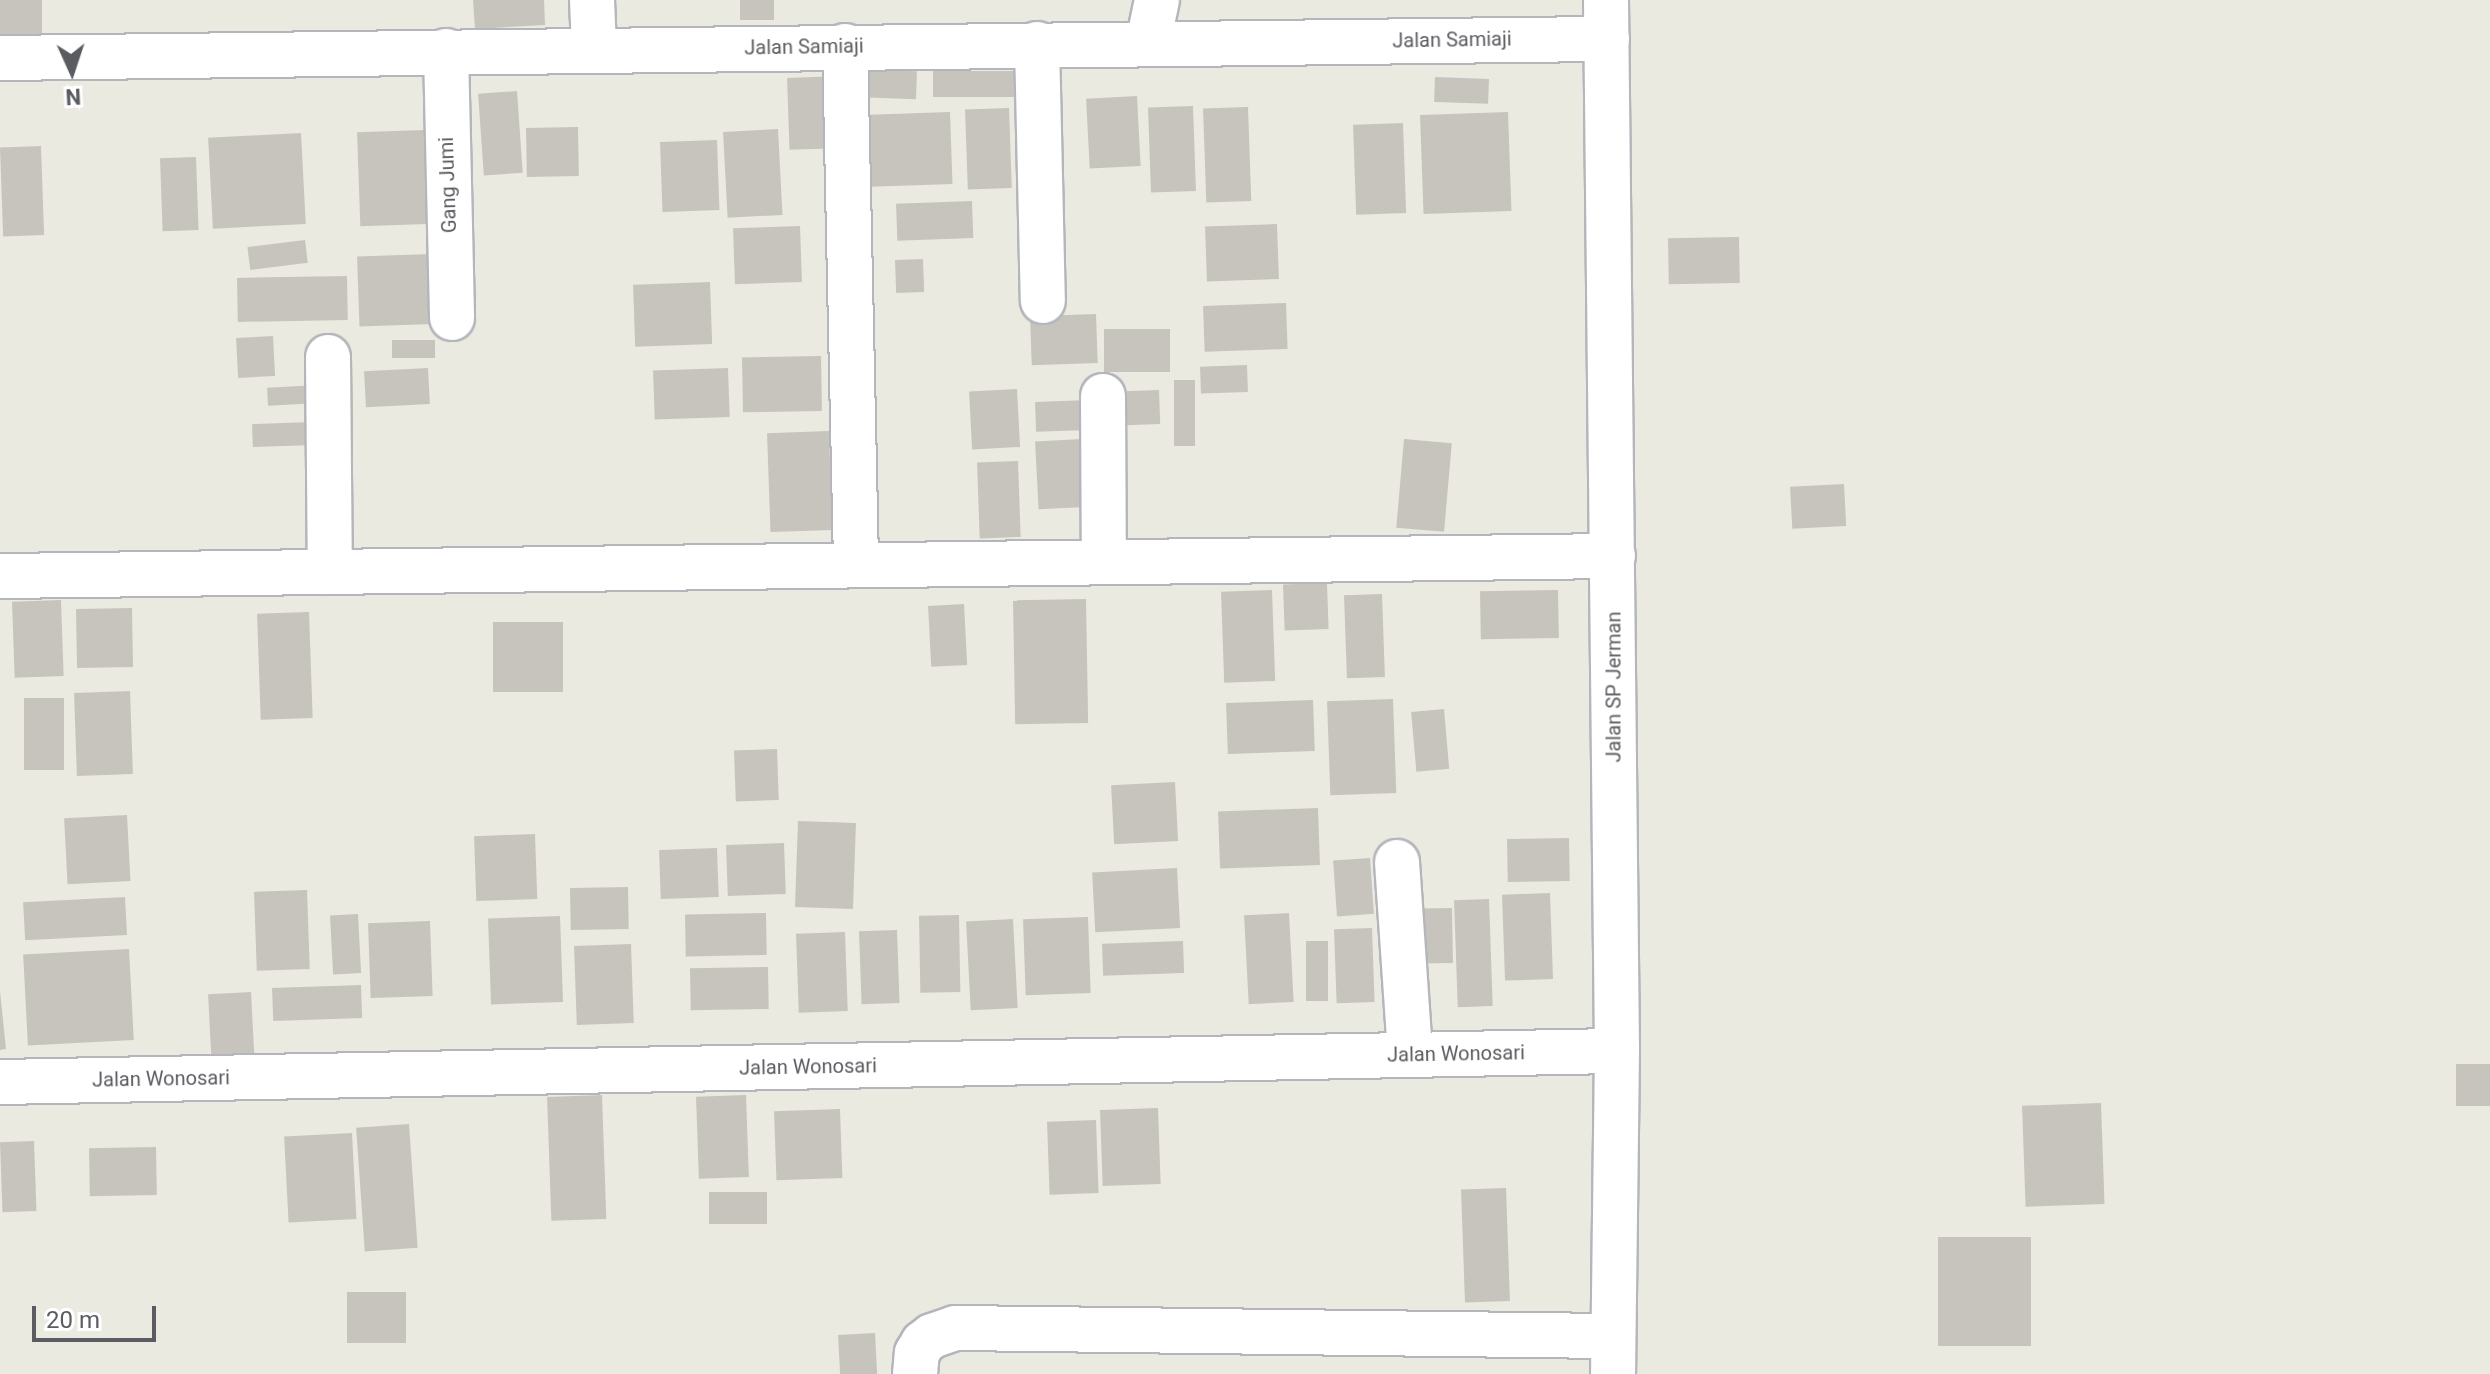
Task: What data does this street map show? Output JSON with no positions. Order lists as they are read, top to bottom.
{
  "streets": {
    "street": [
      "Jalan Samiaji",
      "Gang Jumi",
      "Jalan SP Jerman",
      "Jalan Wonosari"
    ]
  },
  "crossings": [
    ["Jalan Samiaji", "Gang Jumi"],
    ["Jalan Samiaji", "Jalan SP Jerman"],
    ["Jalan SP Jerman", "Jalan Wonosari"]
  ],
  "scale_bar": "20 m",
  "north": "bottom"
}
